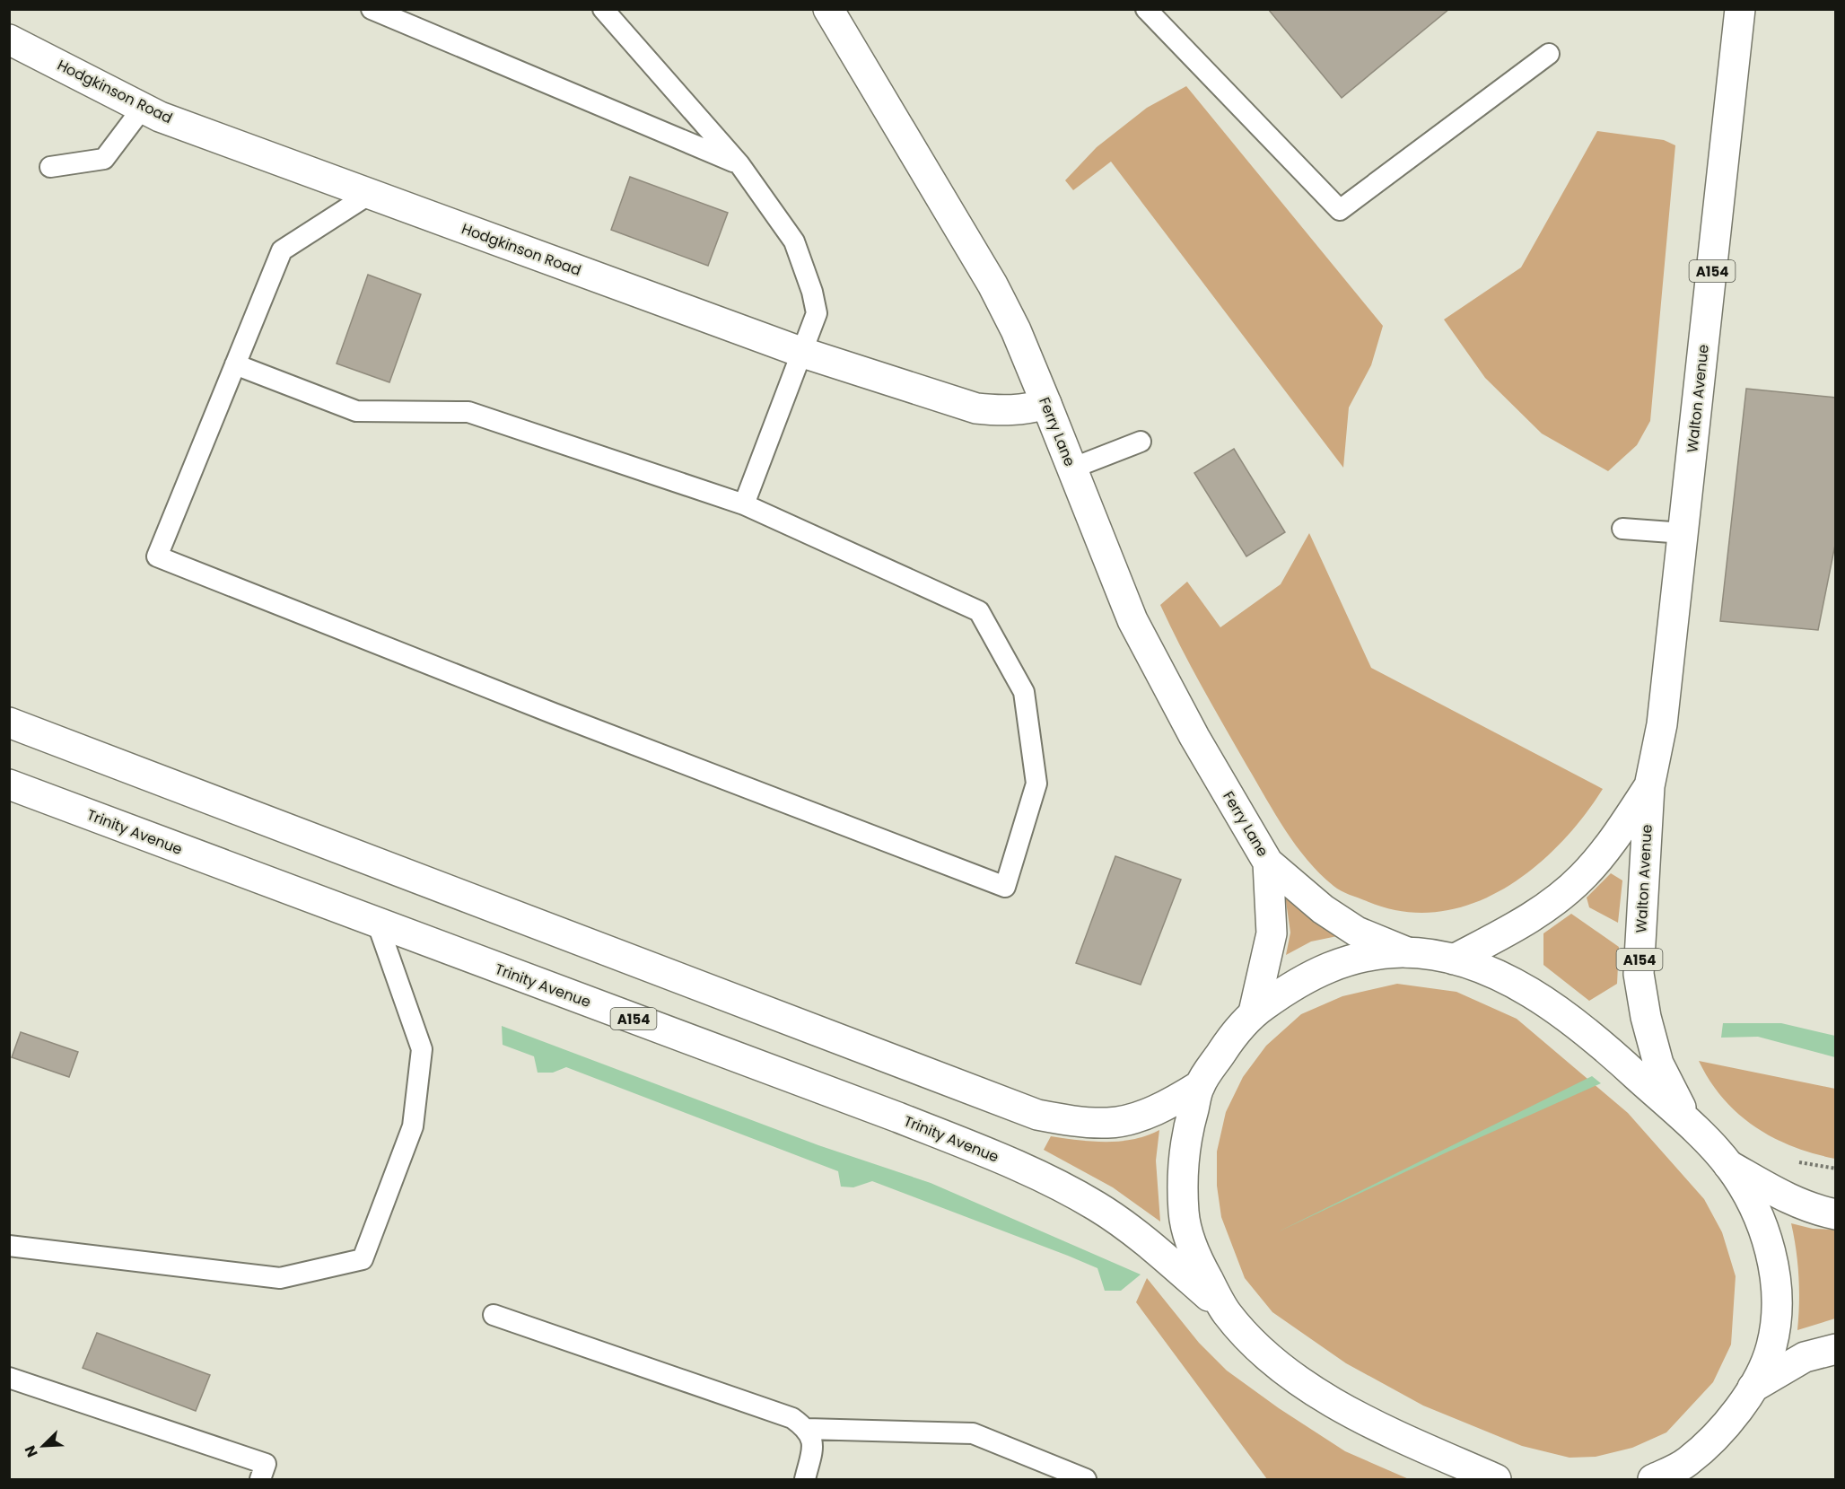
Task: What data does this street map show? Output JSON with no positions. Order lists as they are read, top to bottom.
{
  "streets": {
    "main road": [
      "Hodgkinson Road",
      "A154",
      "Walton Avenue",
      "Ferry Lane",
      "Trinity Avenue"
    ]
  },
  "crossings": [
    ["Hodgkinson Road", "Ferry Lane"]
  ],
  "north": "bottom left"
}
